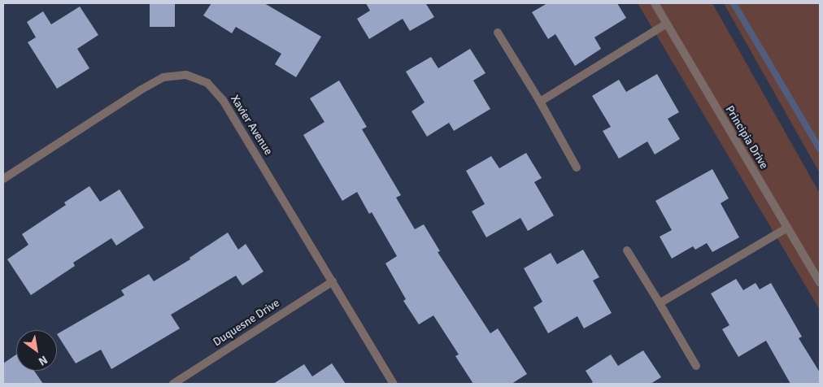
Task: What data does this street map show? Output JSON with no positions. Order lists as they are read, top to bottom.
{
  "streets": {
    "street": ["Xavier Avenue", "Principia Drive", "Duquesne Drive"]
  },
  "crossings": [
    ["Xavier Avenue", "Duquesne Drive"]
  ],
  "north": "bottom right"
}
